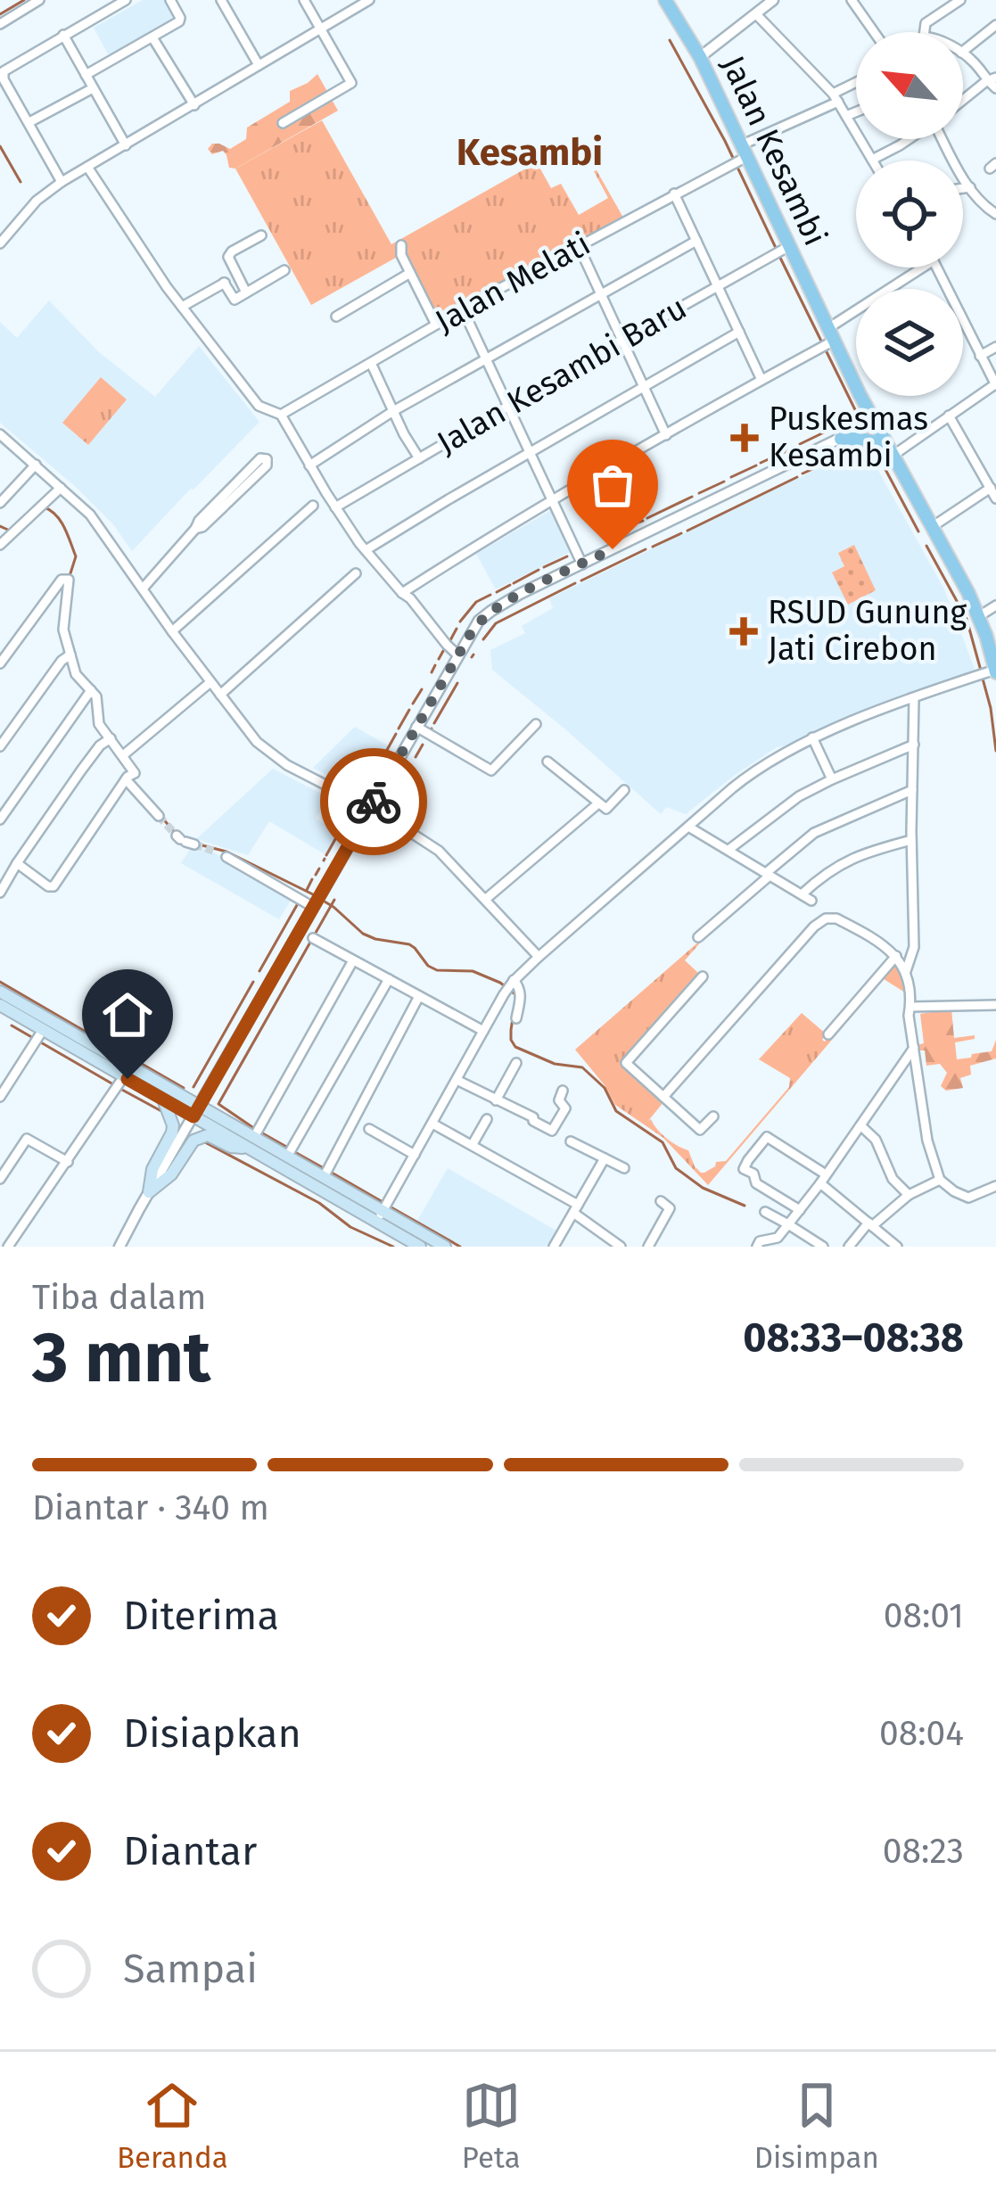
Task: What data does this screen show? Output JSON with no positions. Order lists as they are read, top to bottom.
{
  "streets": {
    "main road": ["Jalan Kesambi"],
    "street": ["Jalan Melati", "Jalan Kesambi Baru"]
  },
  "crossings": [
    ["Jalan Kesambi", "Jalan Melati"],
    ["Jalan Kesambi", "Jalan Kesambi Baru"]
  ],
  "districts": ["Kesambi"],
  "places": {
    "health": ["Puskesmas Kesambi", "RSUD Gunung Jati Cirebon"]
  },
  "north": "top left",
  "page": {
    "heading": ["3 mnt", "Tiba dalam", "08:33–08:38"],
    "bar": "Diantar · 340 m",
    "list": [
      ["Diterima", "08:01"],
      ["Disiapkan", "08:04"],
      ["Diantar", "08:23"],
      "Sampai"
    ],
    "tabs": ["Beranda", "Peta", "Disimpan"]
  }
}
